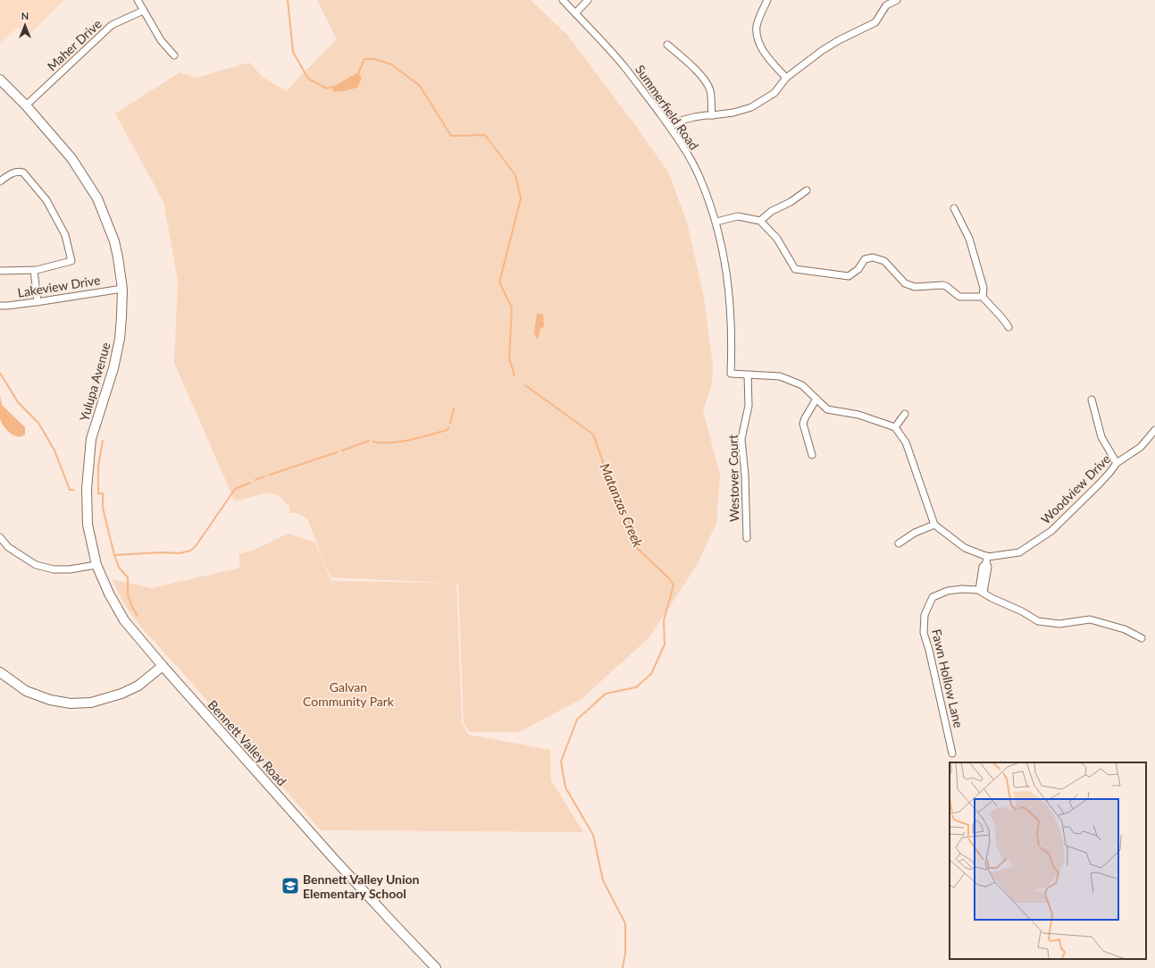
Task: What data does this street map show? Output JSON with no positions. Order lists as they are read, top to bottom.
{
  "streets": {
    "street": [
      "Maher Drive",
      "Summerfield Road",
      "Lakeview Drive",
      "Yulupa Avenue",
      "Westover Court",
      "Woodview Drive",
      "Fawn Hollow Lane",
      "Bennett Valley Road"
    ]
  },
  "crossings": [
    ["Maher Drive", "Yulupa Avenue"],
    ["Summerfield Road", "Westover Court"],
    ["Lakeview Drive", "Yulupa Avenue"],
    ["Yulupa Avenue", "Bennett Valley Road"]
  ],
  "water": ["Matanzas Creek"],
  "parks": ["Galvan Community Park"],
  "places": {
    "school or university": ["Bennett Valley Union Elementary School"]
  },
  "north": "top"
}
